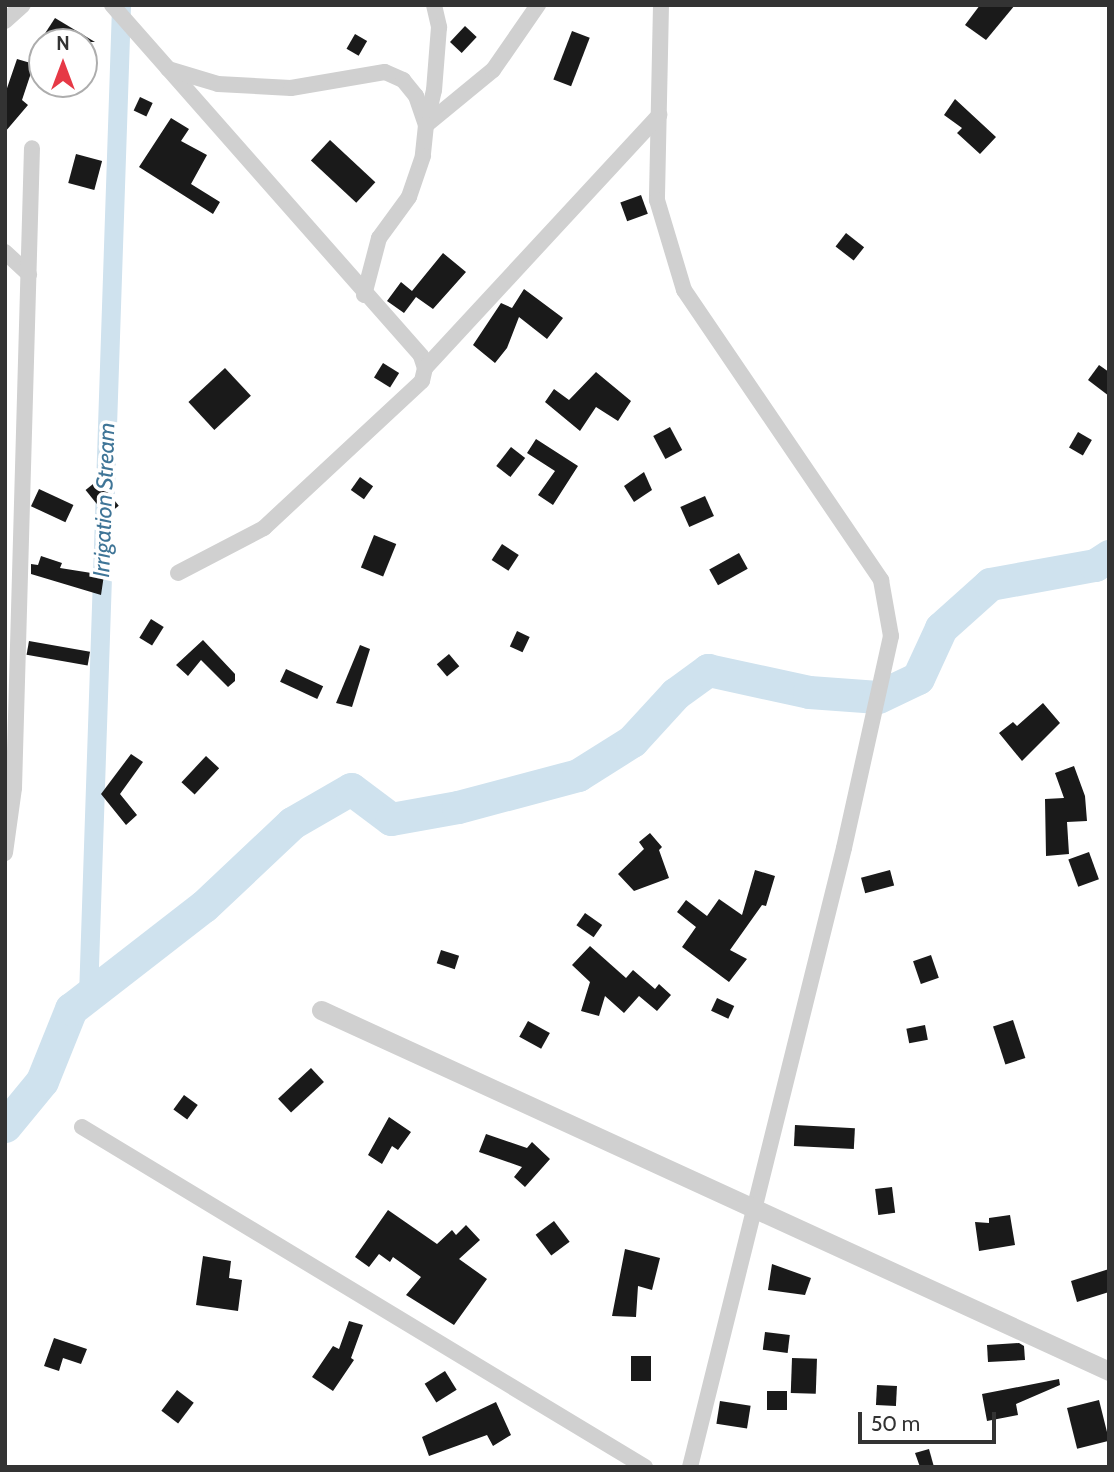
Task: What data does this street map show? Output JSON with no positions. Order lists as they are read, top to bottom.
{
  "water": ["Irrigation Stream"],
  "scale_bar": "50 m",
  "north": "top"
}
